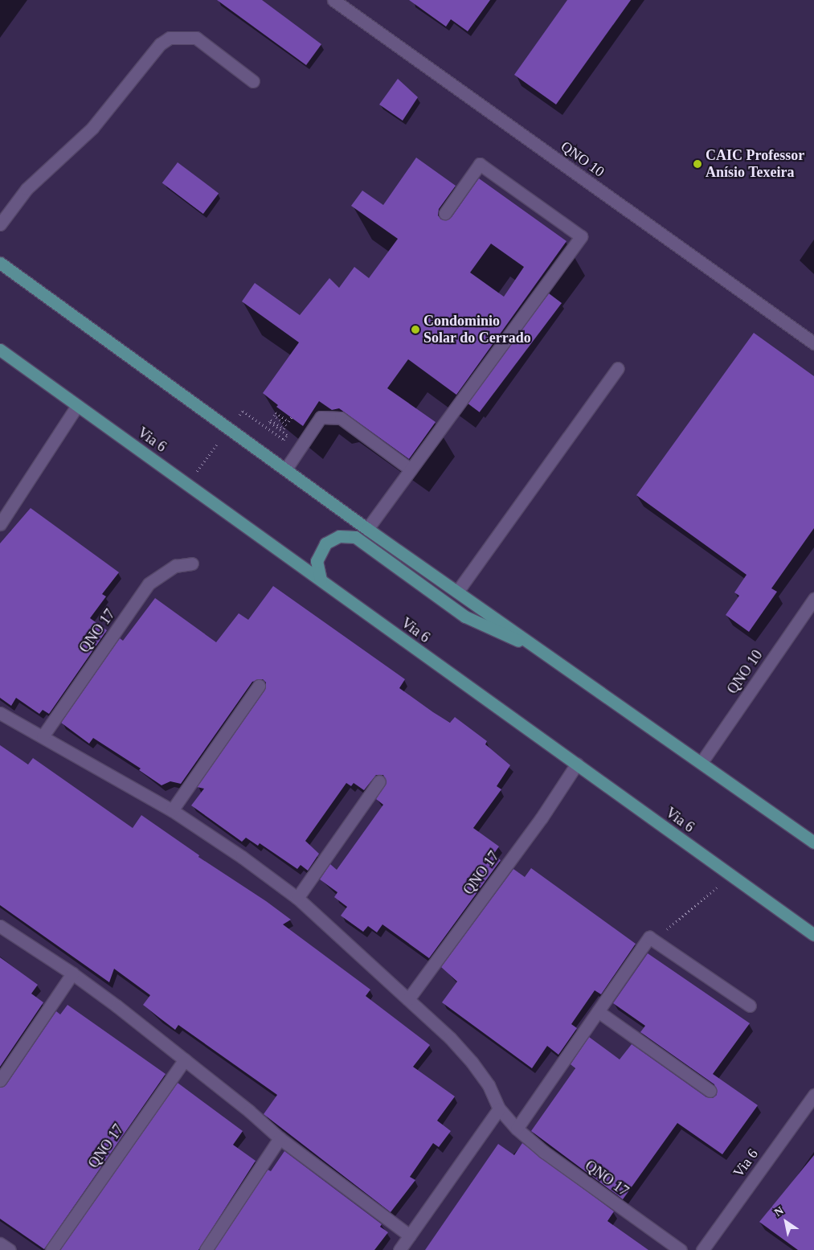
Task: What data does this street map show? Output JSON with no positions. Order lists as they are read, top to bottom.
{
  "streets": {
    "main road": ["Via 6"],
    "street": ["QNO 10", "QNO 17"]
  },
  "crossings": [
    ["Via 6", "QNO 17"]
  ],
  "places": ["CAIC Professor Anísio Texeira", "Condominio Solar do Cerrado"],
  "north": "top left"
}
